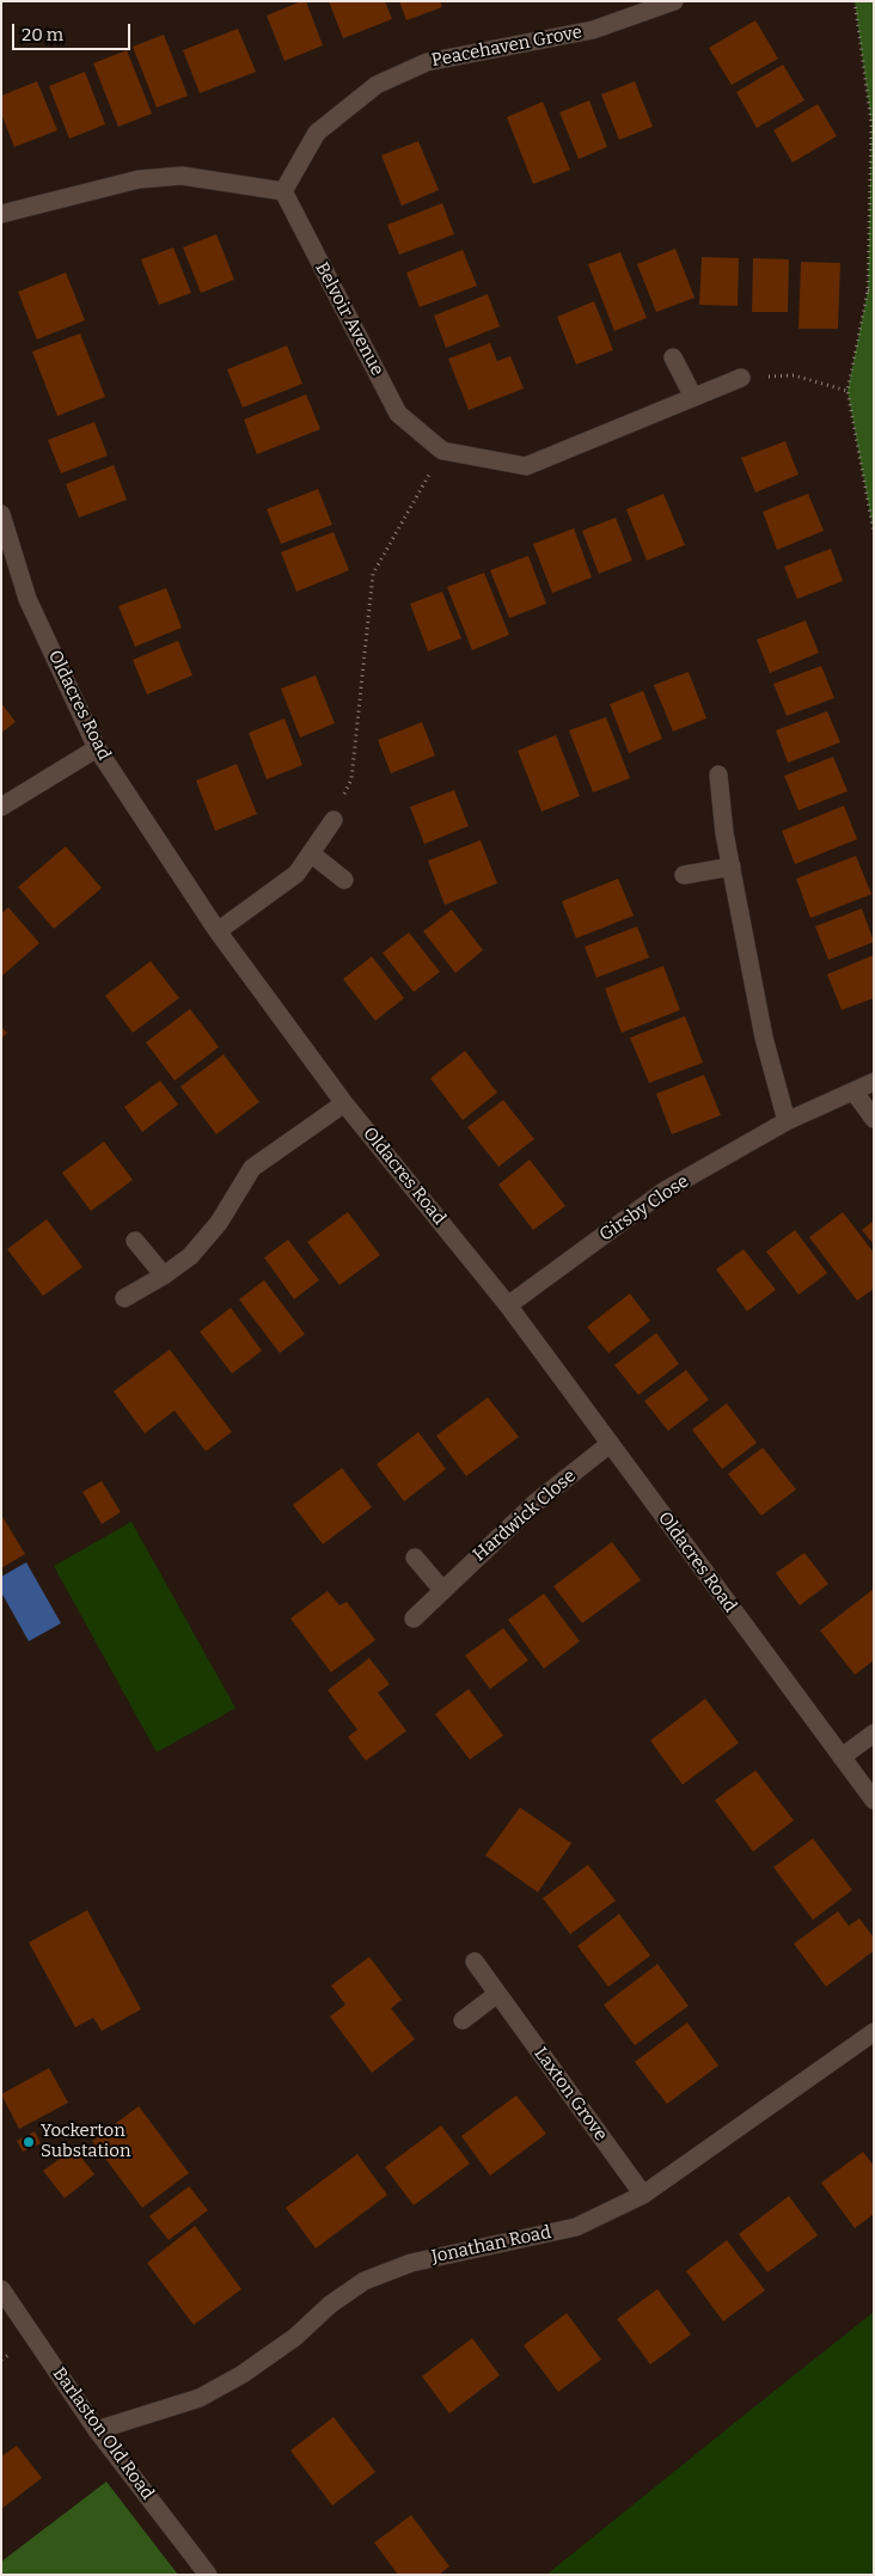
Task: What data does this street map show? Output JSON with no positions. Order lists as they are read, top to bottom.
{
  "streets": {
    "street": [
      "Peacehaven Grove",
      "Belvoir Avenue",
      "Oldacres Road",
      "Girsby Close",
      "Hardwick Close",
      "Laxton Grove",
      "Jonathan Road",
      "Barlaston Old Road"
    ]
  },
  "crossings": [
    ["Peacehaven Grove", "Belvoir Avenue"],
    ["Oldacres Road", "Girsby Close"],
    ["Oldacres Road", "Hardwick Close"],
    ["Laxton Grove", "Jonathan Road"],
    ["Jonathan Road", "Barlaston Old Road"]
  ],
  "places": ["Yockerton Substation"],
  "scale_bar": "20 m"
}
